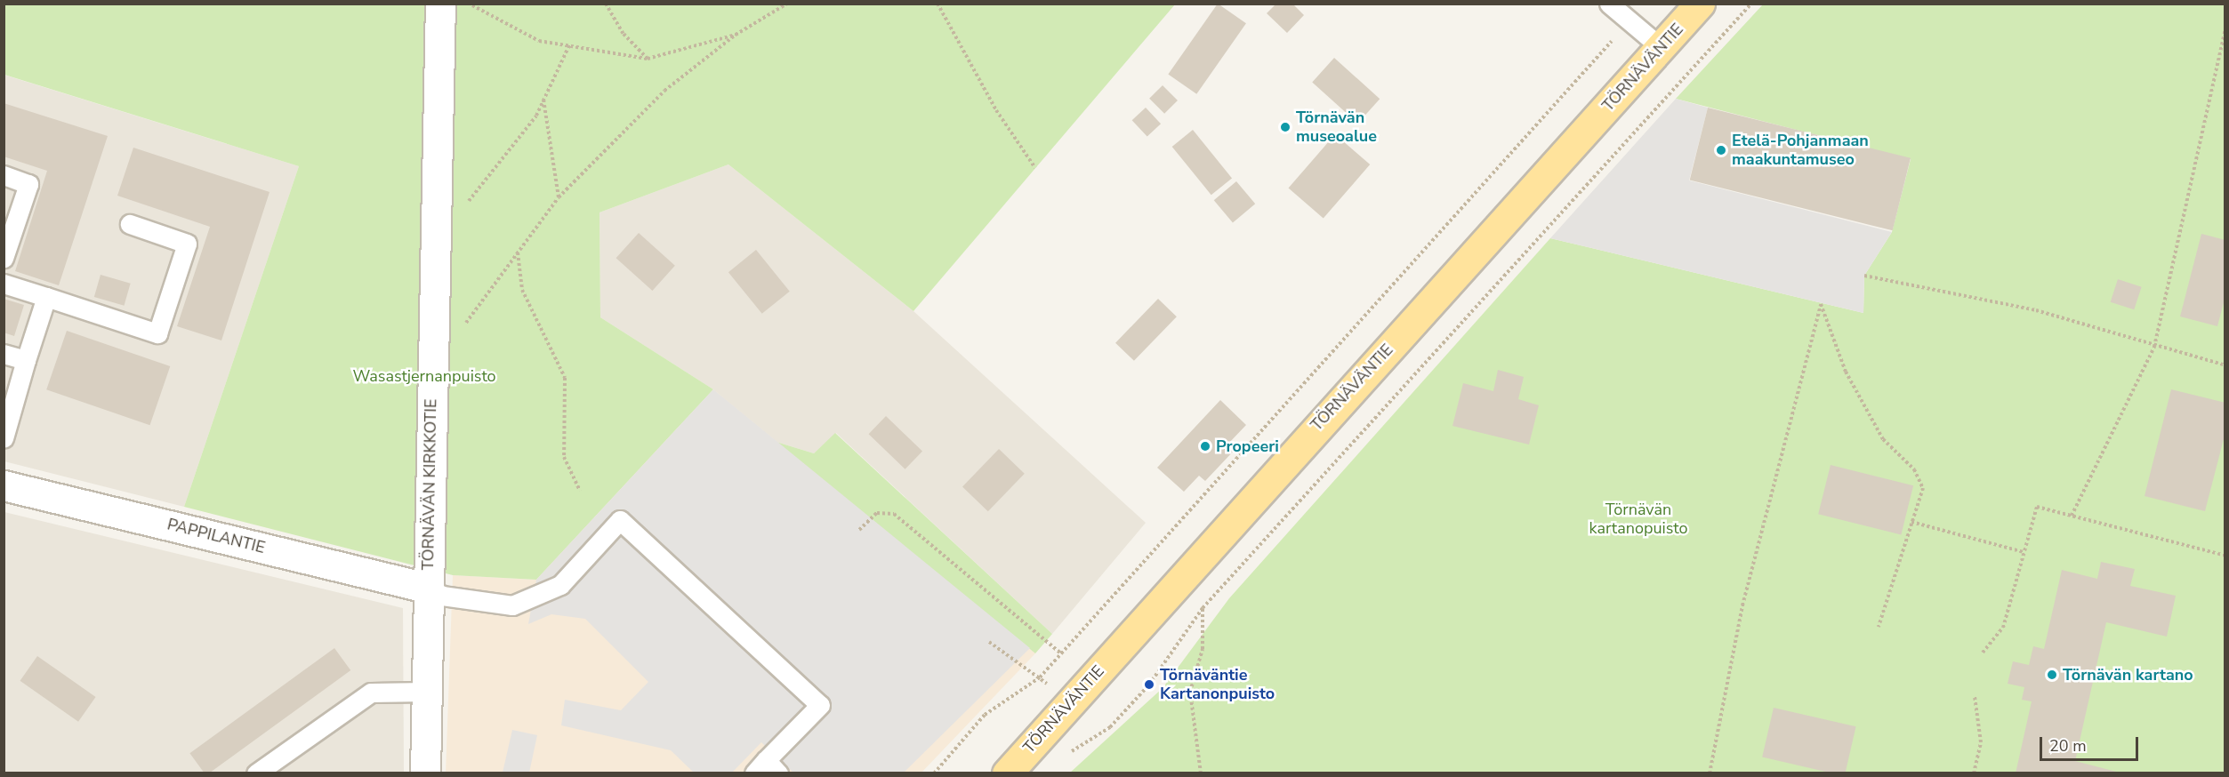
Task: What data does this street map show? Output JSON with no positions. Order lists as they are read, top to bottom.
{
  "streets": {
    "main road": ["TÖRNÄVÄNTIE"],
    "street": ["TÖRNÄVÄN KIRKKOTIE", "PAPPILANTIE"]
  },
  "crossings": [
    ["TÖRNÄVÄN KIRKKOTIE", "PAPPILANTIE"]
  ],
  "parks": ["Wasastjernanpuisto", "Törnävän kartanopuisto"],
  "places": [
    "Törnävän museoalue",
    "Etelä-Pohjanmaan maakuntamuseo",
    "Propeeri",
    "Törnävän kartano",
    "Törnäväntie Kartanonpuisto"
  ],
  "scale_bar": "20 m"
}
